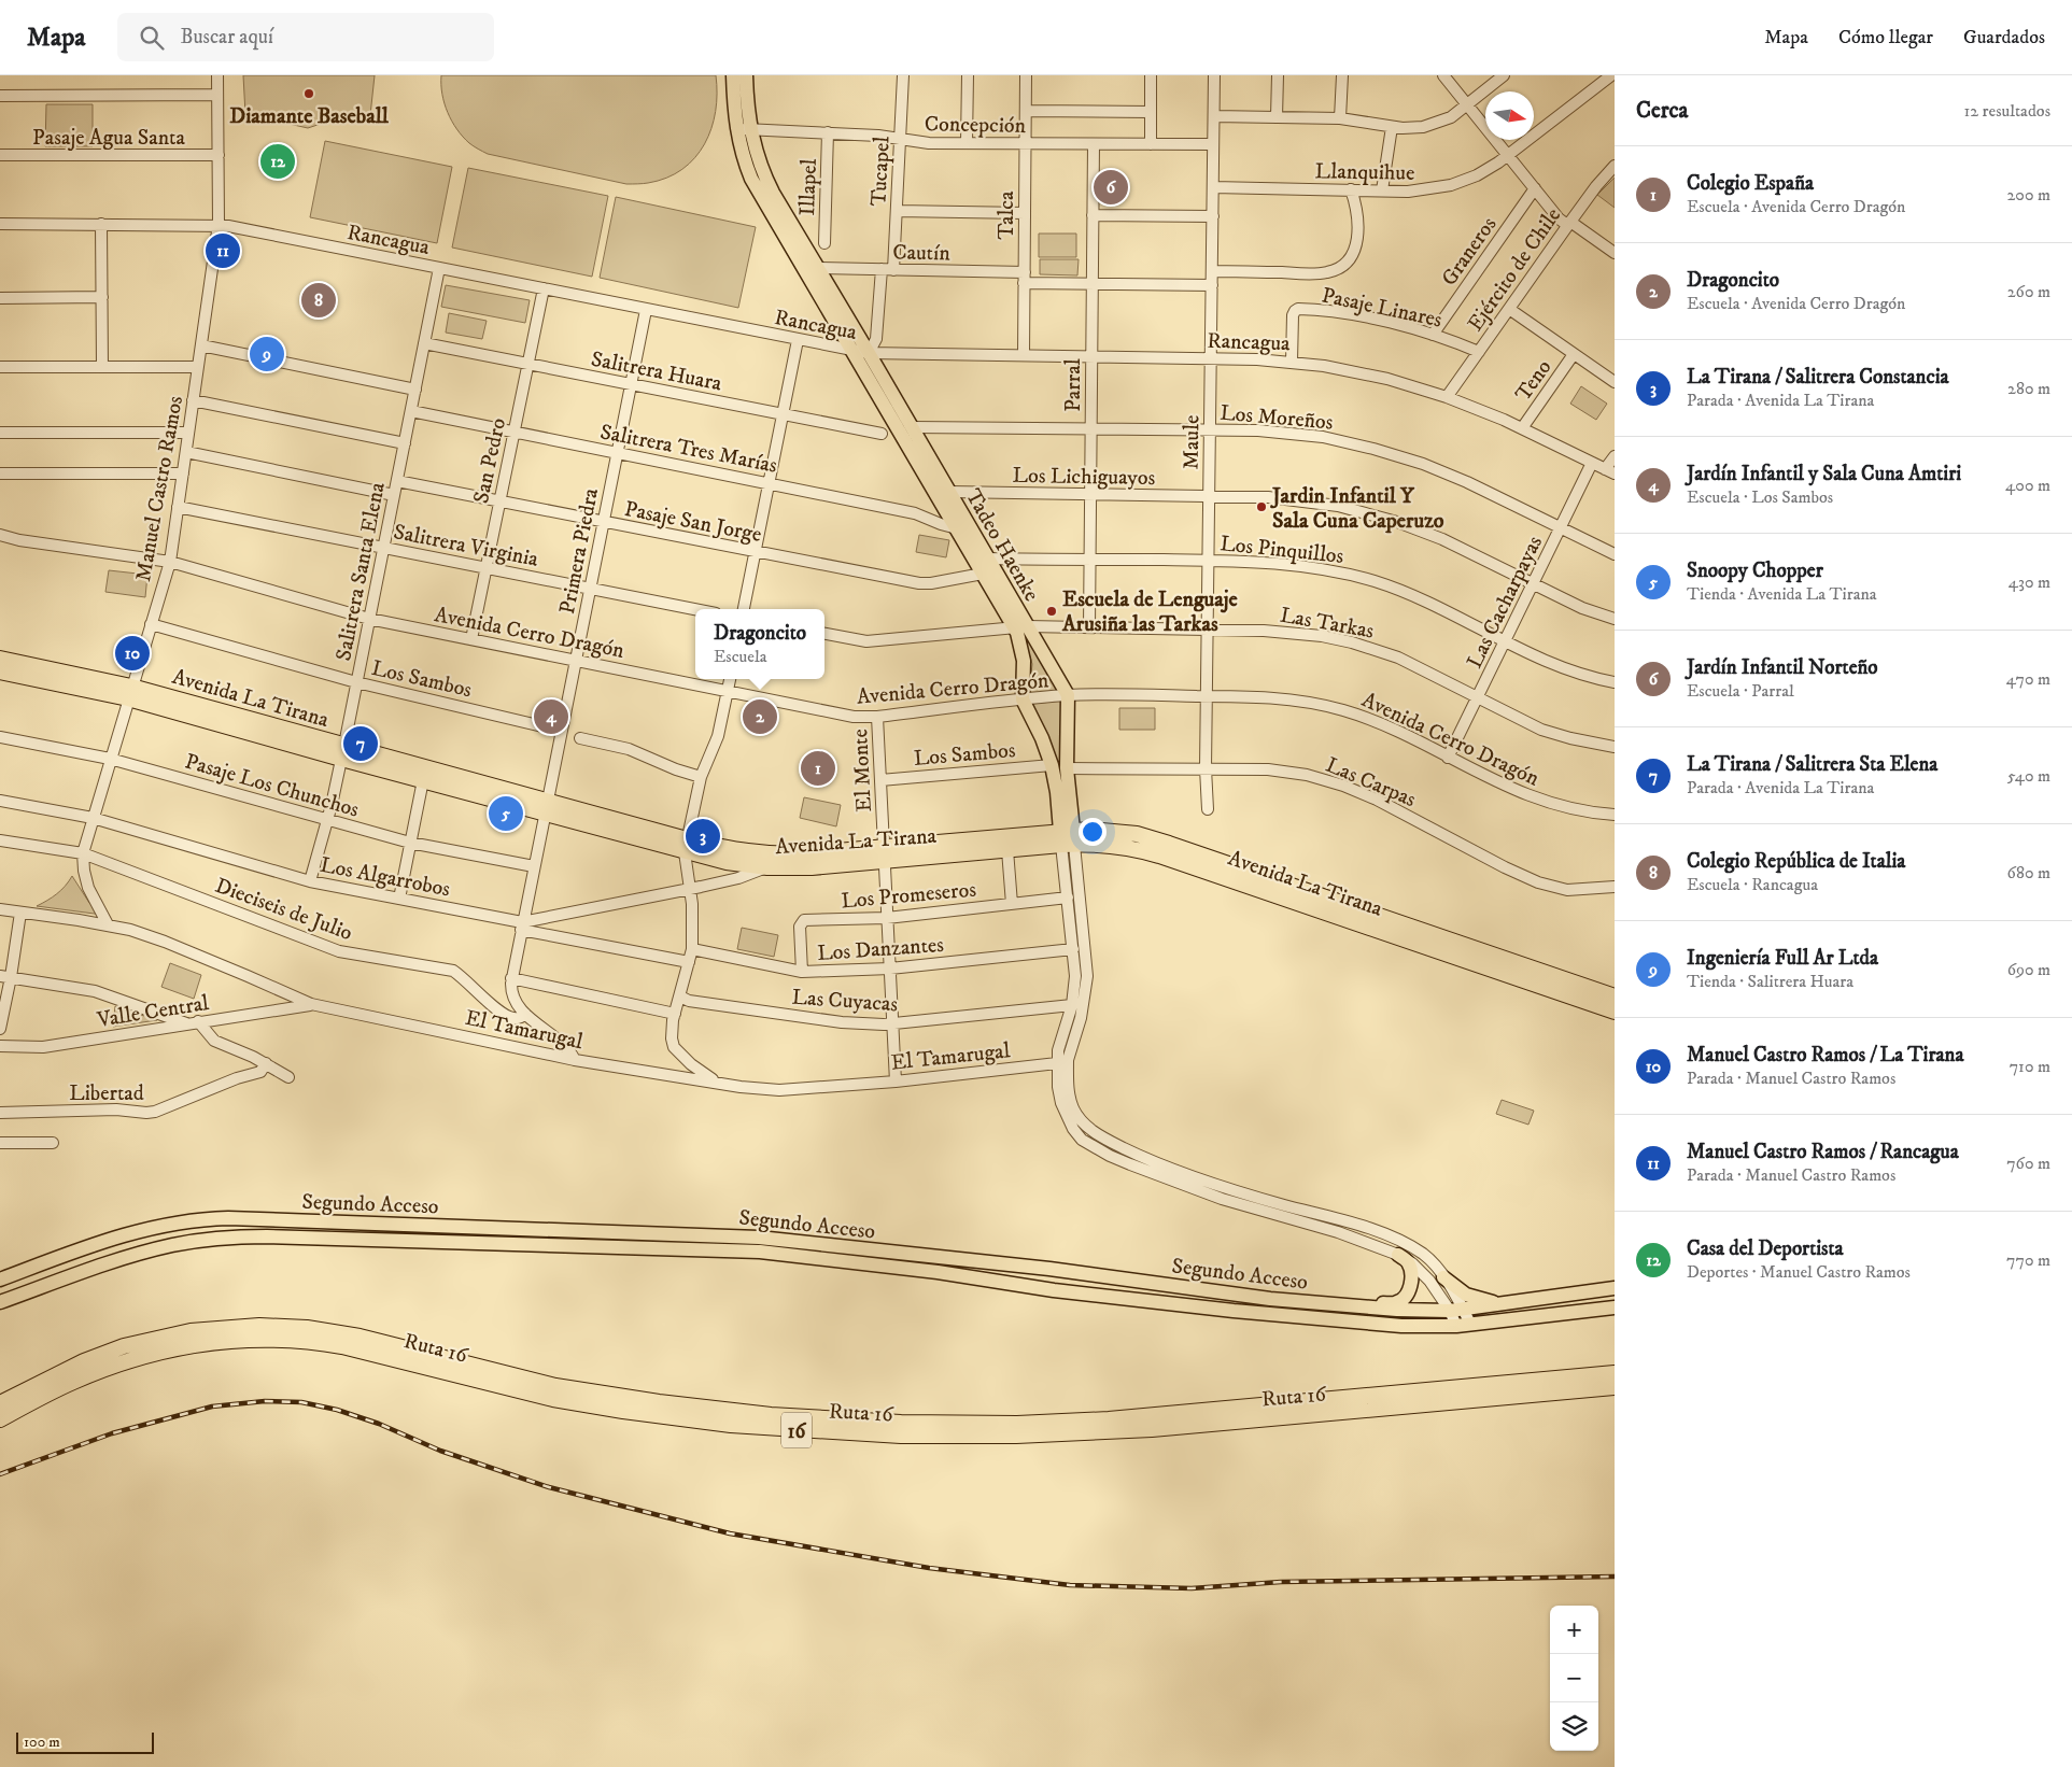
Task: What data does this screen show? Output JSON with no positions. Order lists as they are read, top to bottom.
{
  "streets": {
    "highway": ["Avenida La Tirana", "Ruta 16", "16"],
    "main road": ["Tadeo Haenke", "Segundo Acceso"],
    "street": [
      "Concepción",
      "Pasaje Agua Santa",
      "Tucapel",
      "Llanquihue",
      "Illapel",
      "Talca",
      "Rancagua",
      "Graneros",
      "Cautín",
      "Ejército de Chile",
      "Pasaje Linares",
      "Salitrera Huara",
      "Teno",
      "Parral",
      "Los Moreños",
      "Maule",
      "Salitrera Tres Marías",
      "San Pedro",
      "Los Lichiguayos",
      "Manuel Castro Ramos",
      "Pasaje San Jorge",
      "Salitrera Virginia",
      "Los Pinquillos",
      "Primera Piedra",
      "Salitrera Santa Elena",
      "Las Cacharpayas",
      "Las Tarkas",
      "Avenida Cerro Dragón",
      "Los Sambos",
      "El Monte",
      "Las Carpas",
      "Pasaje Los Chunchos",
      "Los Algarrobos",
      "Los Promeseros",
      "Dieciseis de Julio",
      "Los Danzantes",
      "Las Cuyacas",
      "Valle Central",
      "El Tamarugal",
      "Libertad"
    ]
  },
  "crossings": [
    ["Concepción", "Tucapel"],
    ["Concepción", "Illapel"],
    ["Concepción", "Talca"],
    ["Concepción", "Parral"],
    ["Concepción", "Maule"],
    ["Concepción", "Tadeo Haenke"],
    ["Pasaje Agua Santa", "Manuel Castro Ramos"],
    ["Tucapel", "Cautín"],
    ["Llanquihue", "Maule"],
    ["Talca", "Rancagua"],
    ["Talca", "Cautín"],
    ["Rancagua", "Ejército de Chile"],
    ["Rancagua", "Pasaje Linares"],
    ["Rancagua", "Teno"],
    ["Rancagua", "Parral"],
    ["Rancagua", "Maule"],
    ["Rancagua", "San Pedro"],
    ["Rancagua", "Manuel Castro Ramos"],
    ["Rancagua", "Tadeo Haenke"],
    ["Rancagua", "Primera Piedra"],
    ["Rancagua", "Salitrera Santa Elena"],
    ["Rancagua", "Las Cacharpayas"],
    ["Graneros", "Pasaje Linares"],
    ["Cautín", "Parral"],
    ["Cautín", "Maule"],
    ["Cautín", "Tadeo Haenke"],
    ["Ejército de Chile", "Pasaje Linares"],
    ["Salitrera Huara", "San Pedro"],
    ["Salitrera Huara", "Primera Piedra"],
    ["Salitrera Huara", "Salitrera Santa Elena"],
    ["Parral", "Los Moreños"],
    ["Parral", "Los Lichiguayos"],
    ["Parral", "Los Pinquillos"],
    ["Parral", "Las Tarkas"],
    ["Los Moreños", "Maule"],
    ["Los Moreños", "Tadeo Haenke"],
    ["Los Moreños", "Las Cacharpayas"],
    ["Maule", "Los Lichiguayos"],
    ["Maule", "Los Pinquillos"],
    ["Maule", "Las Tarkas"],
    ["Maule", "Avenida Cerro Dragón"],
    ["Maule", "Las Carpas"],
    ["Salitrera Tres Marías", "San Pedro"],
    ["Salitrera Tres Marías", "Tadeo Haenke"],
    ["Salitrera Tres Marías", "Primera Piedra"],
    ["Salitrera Tres Marías", "Salitrera Santa Elena"],
    ["San Pedro", "Pasaje San Jorge"],
    ["San Pedro", "Salitrera Virginia"],
    ["San Pedro", "Avenida Cerro Dragón"],
    ["Los Lichiguayos", "Tadeo Haenke"],
    ["Los Lichiguayos", "Las Cacharpayas"],
    ["Manuel Castro Ramos", "Salitrera Virginia"],
    ["Manuel Castro Ramos", "Avenida Cerro Dragón"],
    ["Manuel Castro Ramos", "Los Sambos"],
    ["Manuel Castro Ramos", "Avenida La Tirana"],
    ["Manuel Castro Ramos", "Pasaje Los Chunchos"],
    ["Manuel Castro Ramos", "Los Algarrobos"],
    ["Manuel Castro Ramos", "Dieciseis de Julio"],
    ["Manuel Castro Ramos", "El Tamarugal"],
    ["Pasaje San Jorge", "Tadeo Haenke"],
    ["Pasaje San Jorge", "Primera Piedra"],
    ["Pasaje San Jorge", "Salitrera Santa Elena"],
    ["Salitrera Virginia", "Primera Piedra"],
    ["Salitrera Virginia", "Salitrera Santa Elena"],
    ["Tadeo Haenke", "Los Pinquillos"],
    ["Tadeo Haenke", "Las Tarkas"],
    ["Tadeo Haenke", "Avenida Cerro Dragón"],
    ["Tadeo Haenke", "Los Sambos"],
    ["Tadeo Haenke", "Avenida La Tirana"],
    ["Tadeo Haenke", "Las Carpas"],
    ["Tadeo Haenke", "Los Promeseros"],
    ["Tadeo Haenke", "Los Danzantes"],
    ["Tadeo Haenke", "Las Cuyacas"],
    ["Tadeo Haenke", "El Tamarugal"],
    ["Los Pinquillos", "Las Cacharpayas"],
    ["Primera Piedra", "Avenida Cerro Dragón"],
    ["Primera Piedra", "Los Sambos"],
    ["Primera Piedra", "Avenida La Tirana"],
    ["Primera Piedra", "Pasaje Los Chunchos"],
    ["Primera Piedra", "Los Algarrobos"],
    ["Primera Piedra", "Dieciseis de Julio"],
    ["Primera Piedra", "El Tamarugal"],
    ["Salitrera Santa Elena", "Avenida Cerro Dragón"],
    ["Salitrera Santa Elena", "Los Sambos"],
    ["Salitrera Santa Elena", "Avenida La Tirana"],
    ["Salitrera Santa Elena", "Pasaje Los Chunchos"],
    ["Salitrera Santa Elena", "Los Algarrobos"],
    ["Las Cacharpayas", "Las Tarkas"],
    ["Las Cacharpayas", "Avenida Cerro Dragón"],
    ["Avenida Cerro Dragón", "El Monte"],
    ["Los Sambos", "El Monte"],
    ["Avenida La Tirana", "El Monte"],
    ["Avenida La Tirana", "Los Algarrobos"],
    ["El Monte", "Los Promeseros"],
    ["El Monte", "Los Danzantes"],
    ["El Monte", "Las Cuyacas"],
    ["El Monte", "El Tamarugal"],
    ["Los Promeseros", "Los Danzantes"],
    ["Valle Central", "El Tamarugal"]
  ],
  "places": ["Diamante Baseball", "Jardin Infantil Y Sala Cuna Caperuzo", "Escuela de Lenguaje Arusiña las Tarkas"],
  "scale_bar": "100 m",
  "north": "right",
  "page": {
    "header": "Mapa",
    "search": "Buscar aquí",
    "nav": ["Mapa", "Cómo llegar", "Guardados"],
    "heading": ["Cerca", "12 resultados"],
    "pins": [
      "12",
      "6",
      "11",
      "8",
      "9",
      "10",
      "2",
      "4",
      "7",
      "1",
      "5",
      "3"
    ],
    "list": [
      {
        "mark": "1",
        "name": "Colegio España",
        "note": "Escuela · Avenida Cerro Dragón",
        "value": "200 m"
      },
      {
        "mark": "2",
        "name": "Dragoncito",
        "note": "Escuela · Avenida Cerro Dragón",
        "value": "260 m"
      },
      {
        "mark": "3",
        "name": "La Tirana / Salitrera Constancia",
        "note": "Parada · Avenida La Tirana",
        "value": "280 m"
      },
      {
        "mark": "4",
        "name": "Jardín Infantil y Sala Cuna Amtiri",
        "note": "Escuela · Los Sambos",
        "value": "400 m"
      },
      {
        "mark": "5",
        "name": "Snoopy Chopper",
        "note": "Tienda · Avenida La Tirana",
        "value": "430 m"
      },
      {
        "mark": "6",
        "name": "Jardín Infantil Norteño",
        "note": "Escuela · Parral",
        "value": "470 m"
      },
      {
        "mark": "7",
        "name": "La Tirana / Salitrera Sta Elena",
        "note": "Parada · Avenida La Tirana",
        "value": "540 m"
      },
      {
        "mark": "8",
        "name": "Colegio República de Italia",
        "note": "Escuela · Rancagua",
        "value": "680 m"
      },
      {
        "mark": "9",
        "name": "Ingeniería Full Ar Ltda",
        "note": "Tienda · Salitrera Huara",
        "value": "690 m"
      },
      {
        "mark": "10",
        "name": "Manuel Castro Ramos / La Tirana",
        "note": "Parada · Manuel Castro Ramos",
        "value": "710 m"
      },
      {
        "mark": "11",
        "name": "Manuel Castro Ramos / Rancagua",
        "note": "Parada · Manuel Castro Ramos",
        "value": "760 m"
      },
      {
        "mark": "12",
        "name": "Casa del Deportista",
        "note": "Deportes · Manuel Castro Ramos",
        "value": "770 m"
      }
    ],
    "popup": ["Dragoncito", "Escuela"],
    "map_buttons": ["+", "−"],
    "scale": "100 m"
  }
}
